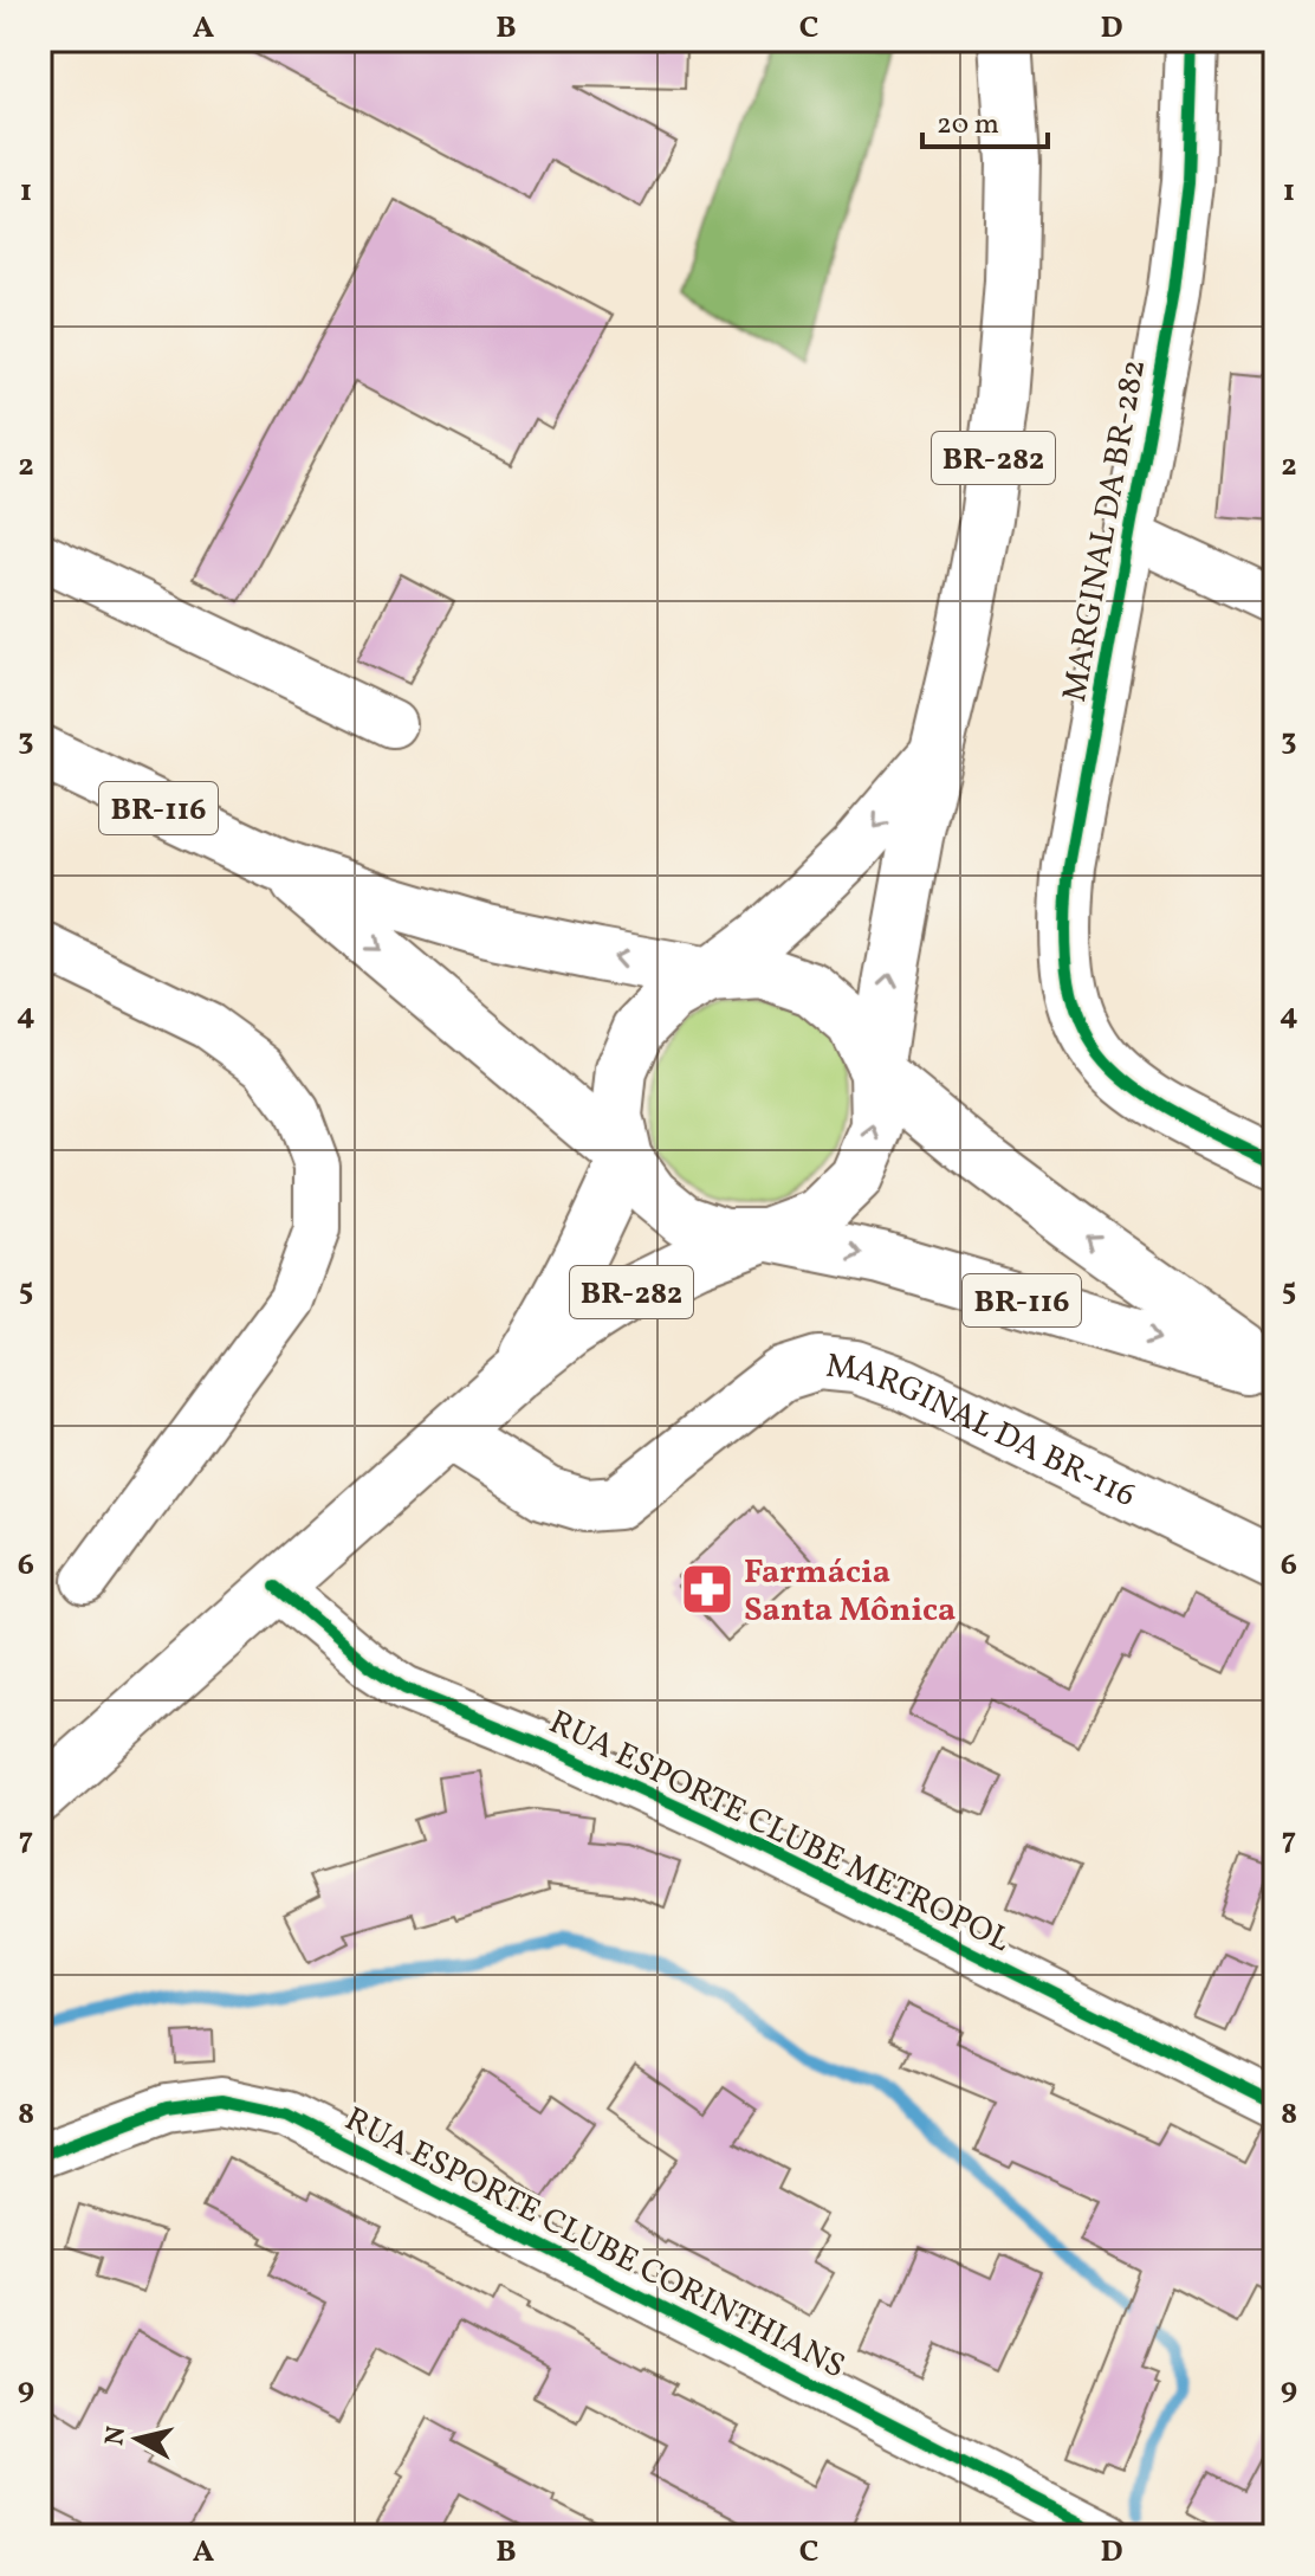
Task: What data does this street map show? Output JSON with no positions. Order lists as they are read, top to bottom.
{
  "streets": {
    "main road": [
      "BR-282",
      "MARGINAL DA BR-282",
      "BR-116",
      "MARGINAL DA BR-116"
    ],
    "street": ["RUA ESPORTE CLUBE METROPOL", "RUA ESPORTE CLUBE CORINTHIANS"]
  },
  "crossings": [
    ["BR-282", "BR-116"],
    ["BR-282", "MARGINAL DA BR-116"],
    ["BR-282", "RUA ESPORTE CLUBE METROPOL"]
  ],
  "places": {
    "pharmacy": ["Farmácia Santa Mônica"]
  },
  "scale_bar": "20 m",
  "north": "left",
  "grid": {
    "columns": [
      "A",
      "B",
      "C",
      "D"
    ],
    "rows": [
      "1",
      "2",
      "3",
      "4",
      "5",
      "6",
      "7",
      "8",
      "9"
    ]
  }
}
